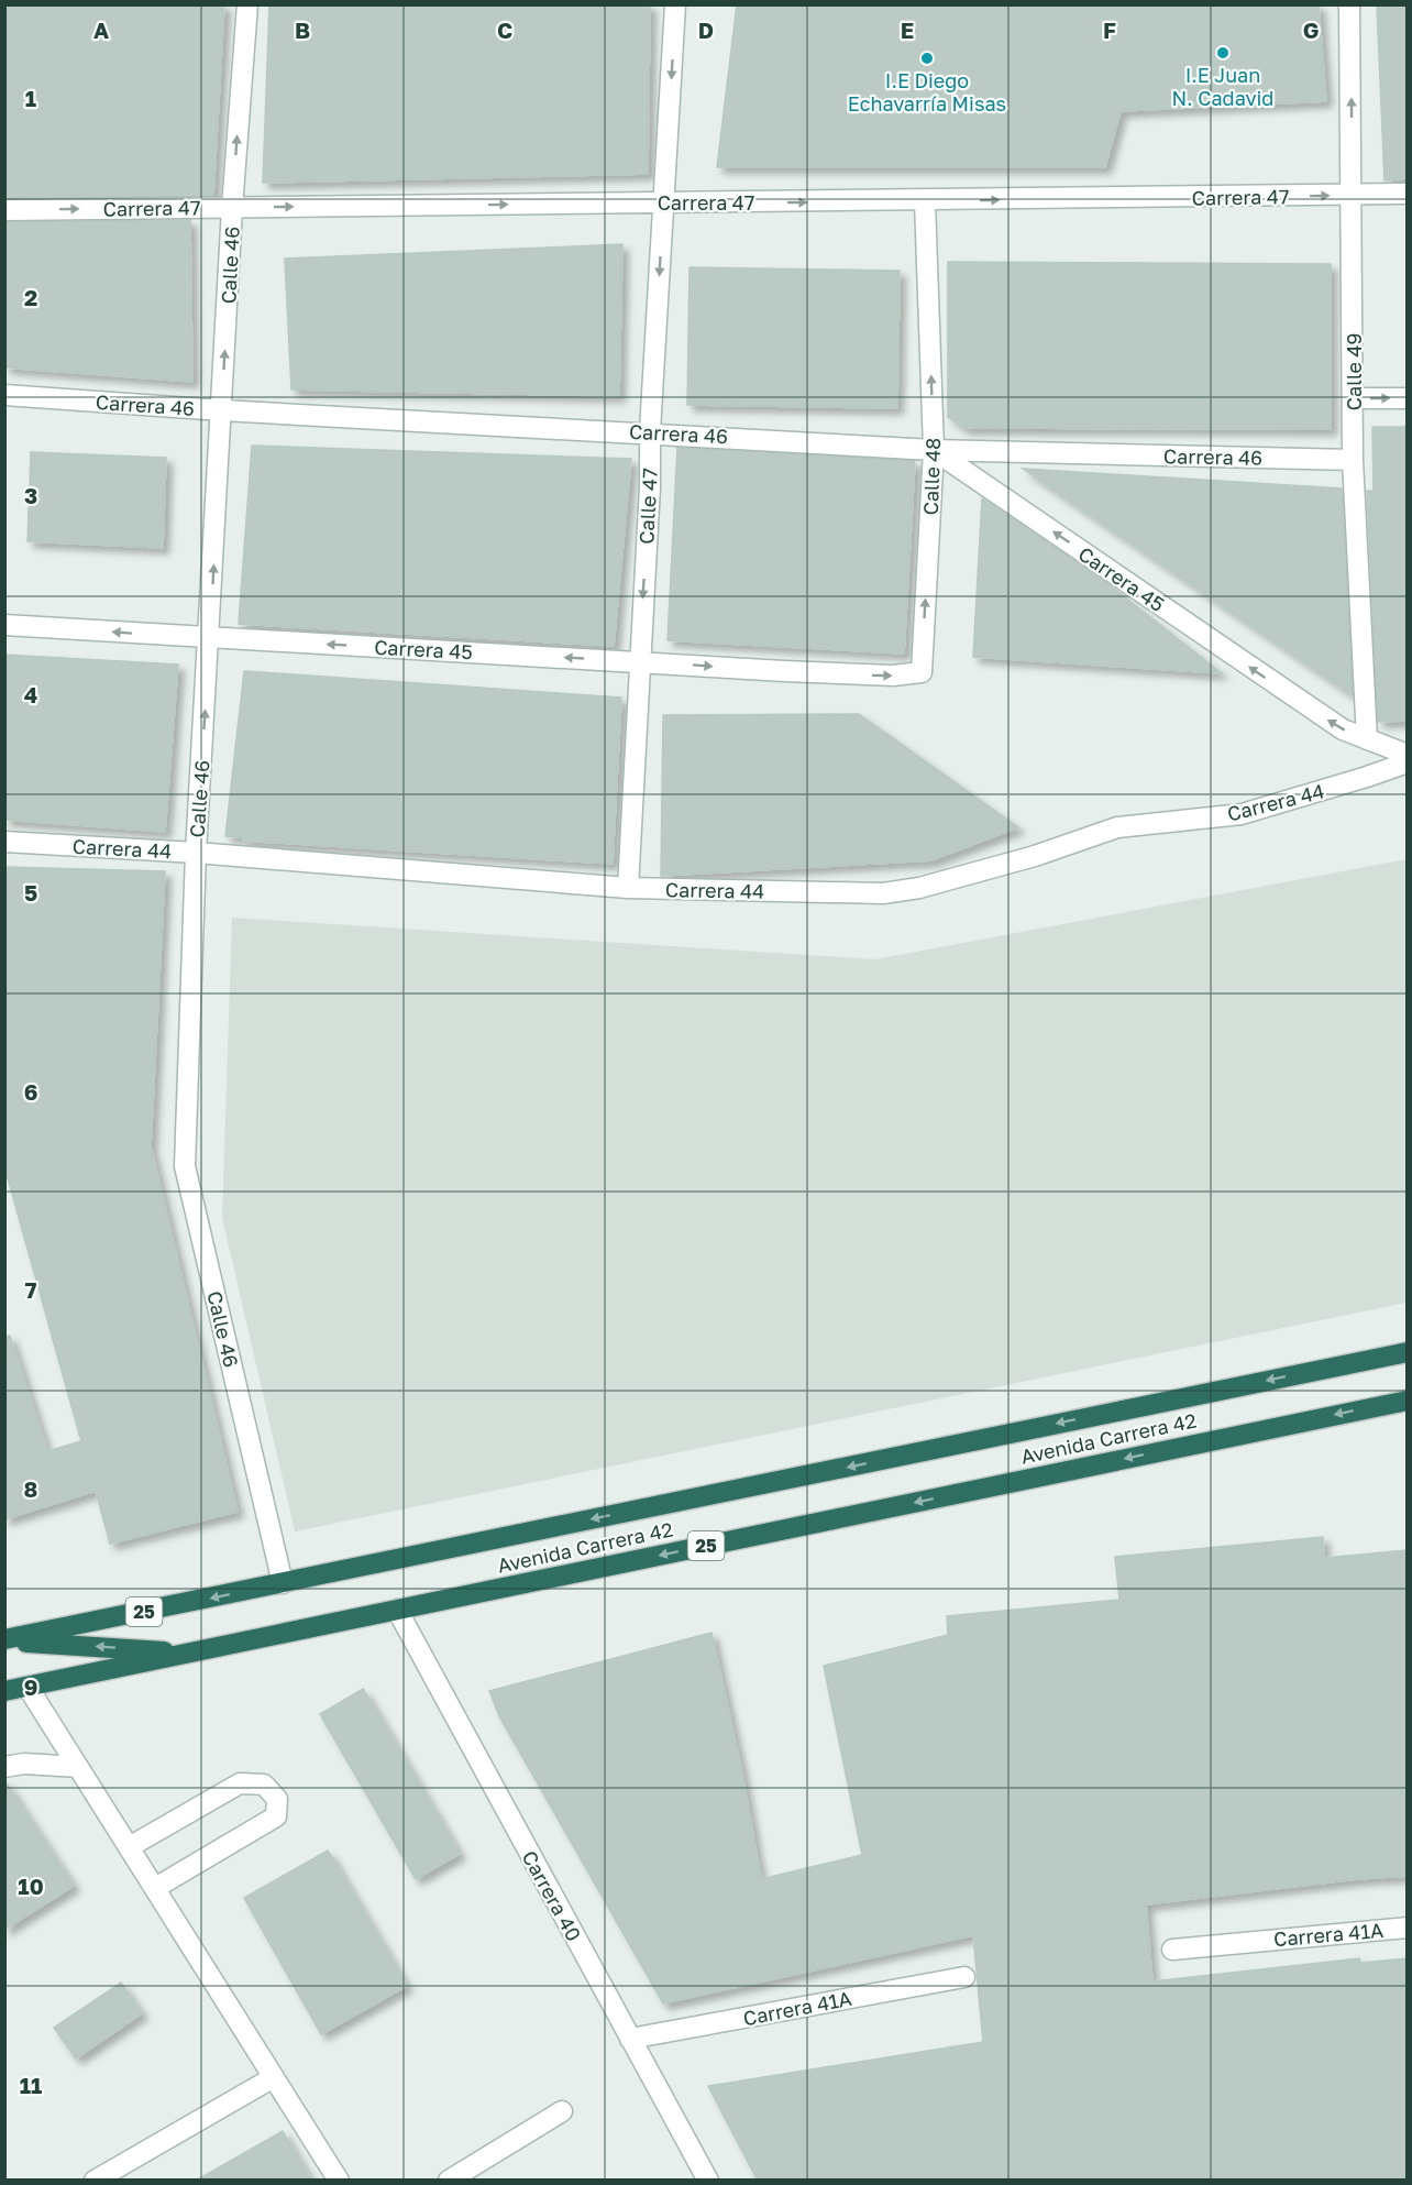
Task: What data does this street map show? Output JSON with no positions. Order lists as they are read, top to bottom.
{
  "streets": {
    "highway": ["Avenida Carrera 42", "25"],
    "street": [
      "Carrera 47",
      "Calle 46",
      "Calle 49",
      "Carrera 46",
      "Calle 48",
      "Calle 47",
      "Carrera 45",
      "Carrera 44",
      "Carrera 40",
      "Carrera 41A"
    ]
  },
  "crossings": [
    ["Carrera 47", "Calle 46"],
    ["Carrera 47", "Calle 49"],
    ["Carrera 47", "Calle 48"],
    ["Carrera 47", "Calle 47"],
    ["Calle 46", "Carrera 46"],
    ["Calle 46", "Carrera 45"],
    ["Calle 46", "Carrera 44"],
    ["Calle 46", "Avenida Carrera 42"],
    ["Calle 49", "Carrera 46"],
    ["Calle 49", "Carrera 45"],
    ["Carrera 46", "Calle 48"],
    ["Carrera 46", "Calle 47"],
    ["Carrera 46", "Carrera 45"],
    ["Calle 48", "Carrera 45"],
    ["Calle 47", "Carrera 45"],
    ["Calle 47", "Carrera 44"],
    ["Avenida Carrera 42", "Carrera 40"],
    ["Carrera 40", "Carrera 41A"]
  ],
  "one_way": [
    "Carrera 47",
    "Calle 46",
    "Calle 48",
    "Calle 47",
    "Avenida Carrera 42"
  ],
  "places": ["I.E Juan N. Cadavid", "I.E Diego Echavarría Misas"],
  "grid": {
    "columns": [
      "A",
      "B",
      "C",
      "D",
      "E",
      "F",
      "G"
    ],
    "rows": [
      "1",
      "2",
      "3",
      "4",
      "5",
      "6",
      "7",
      "8",
      "9",
      "10",
      "11"
    ]
  }
}
